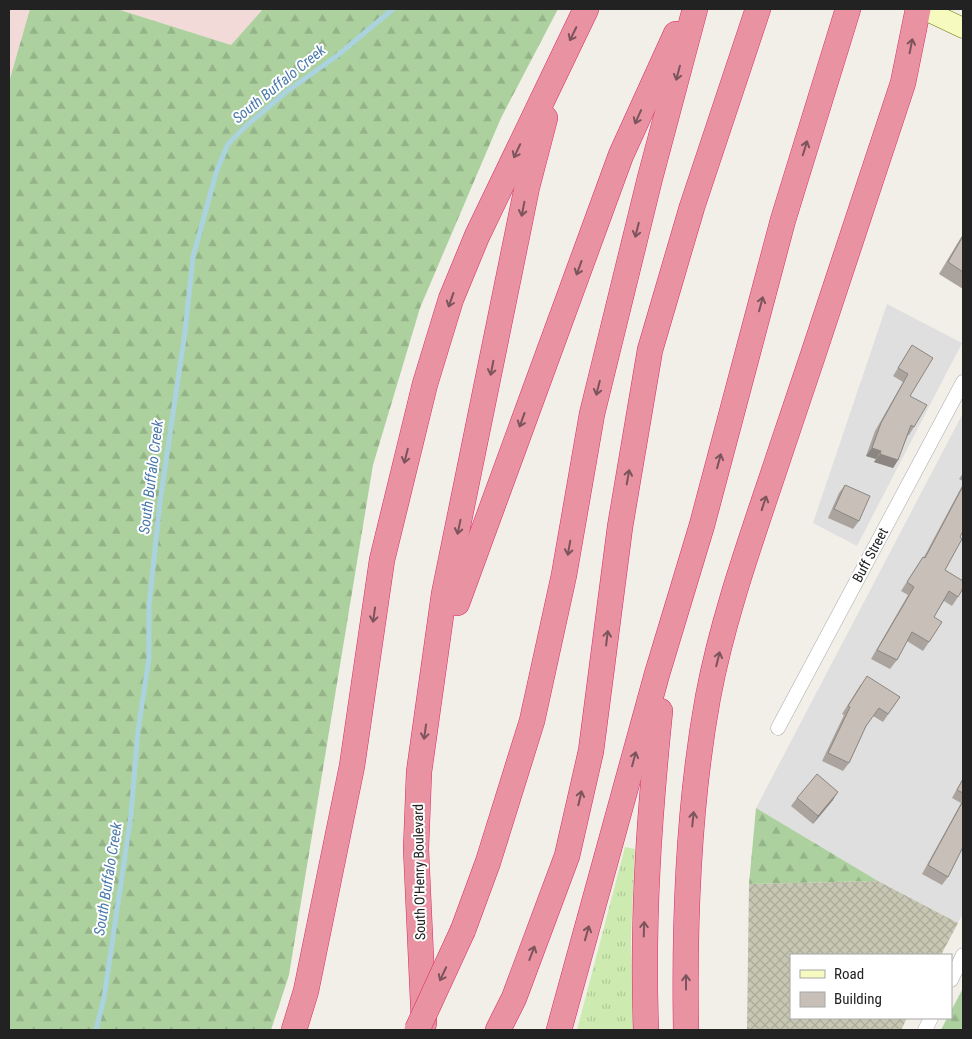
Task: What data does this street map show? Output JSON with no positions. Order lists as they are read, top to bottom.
{
  "streets": {
    "highway": ["South O'Henry Boulevard"],
    "street": ["Buff Street"]
  },
  "water": ["South Buffalo Creek"],
  "legend": ["Road", "Building"]
}
